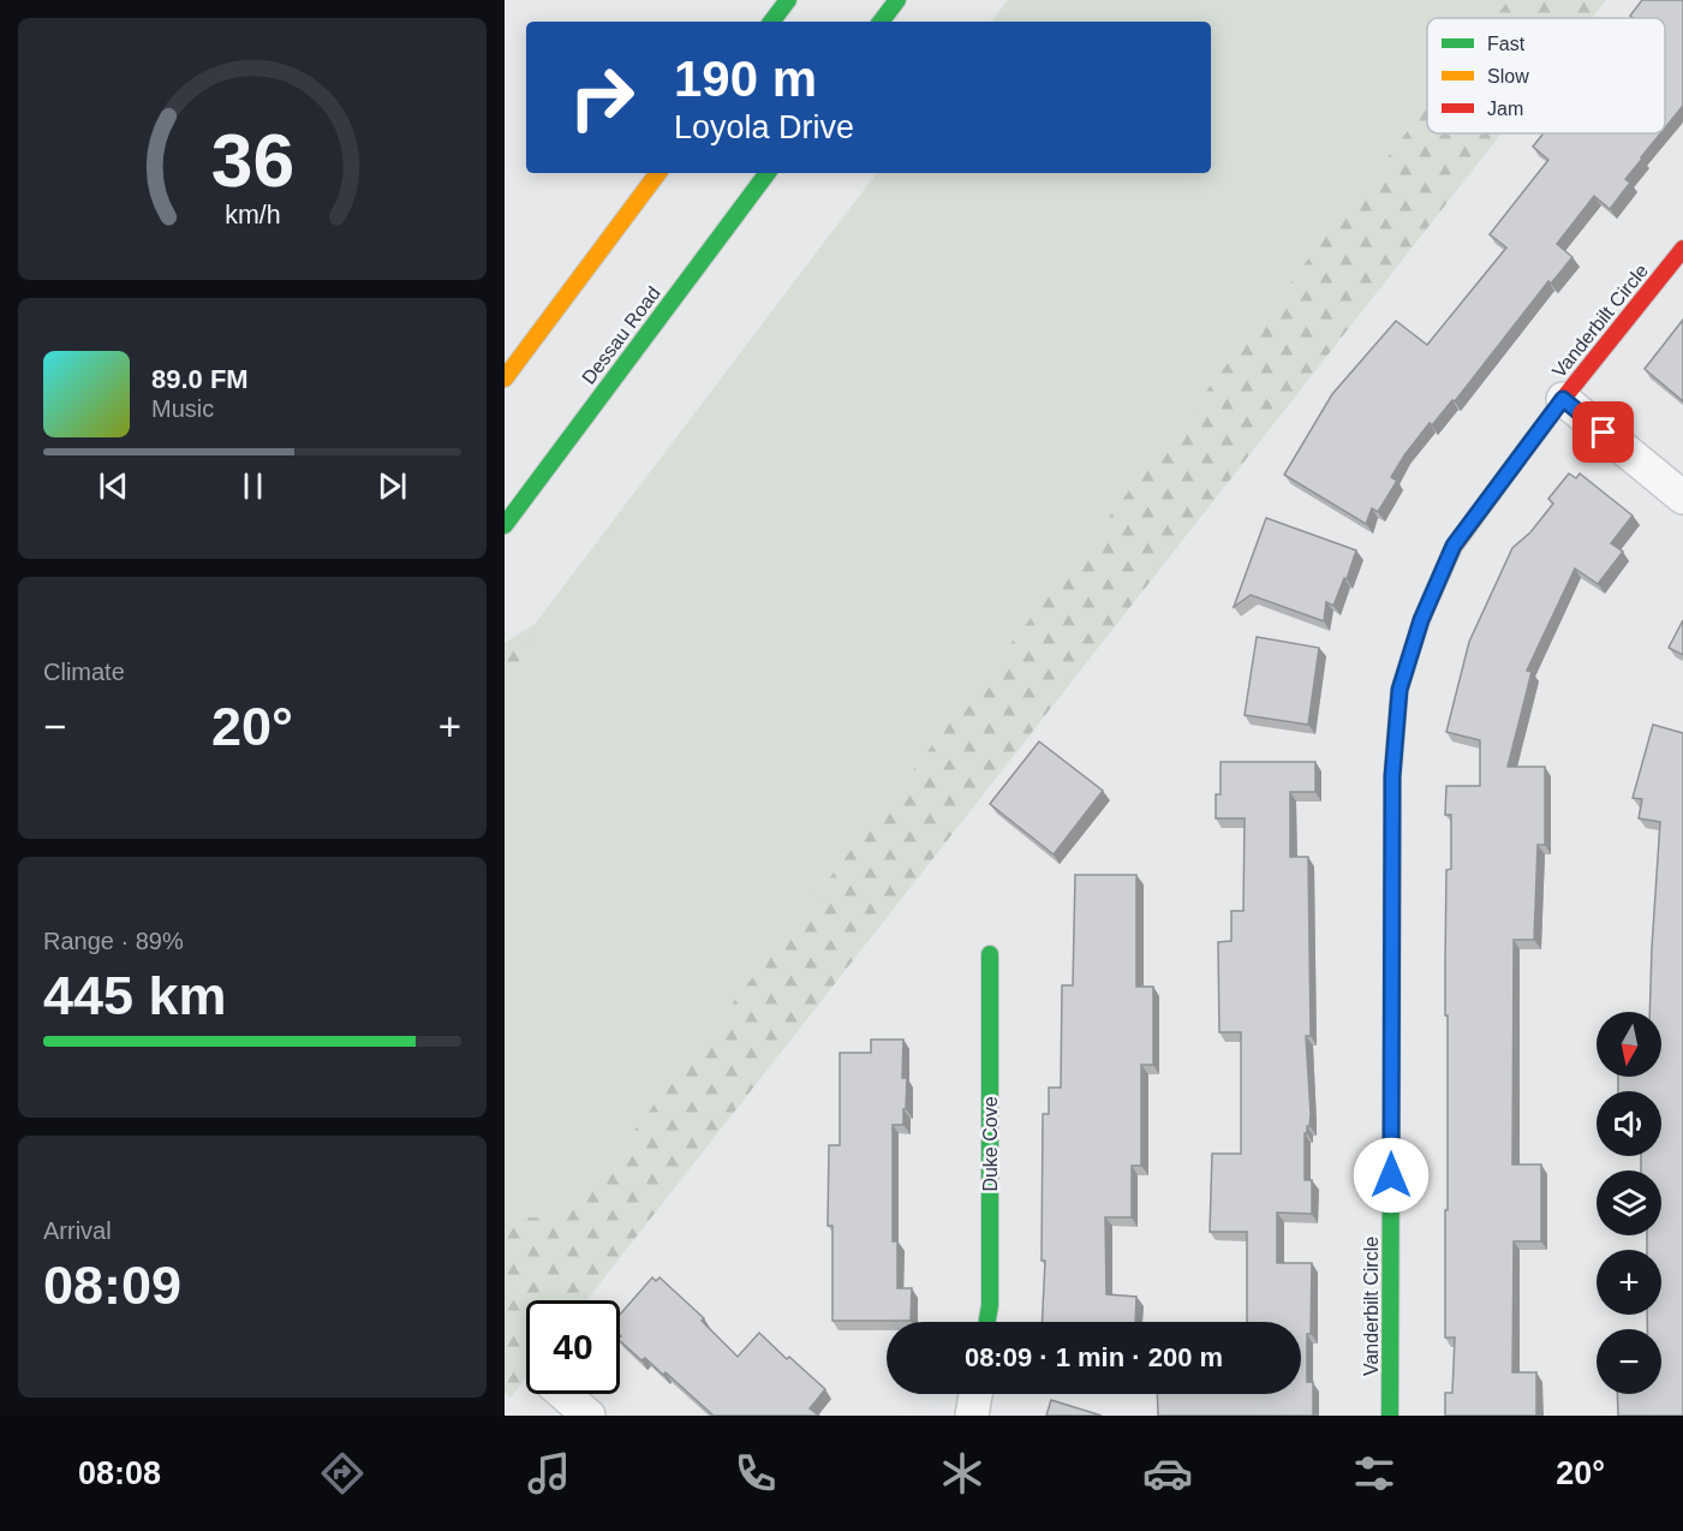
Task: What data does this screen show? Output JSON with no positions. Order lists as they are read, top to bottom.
{
  "streets": {
    "street": ["Vanderbilt Circle", "Dessau Road", "Duke Cove"]
  },
  "legend": ["Fast", "Slow", "Jam"],
  "north": "bottom",
  "page": {
    "turn": ["190 m", "Loyola Drive"],
    "song": ["89.0 FM", "Music"],
    "tile": [
      "Climate",
      ["Range · 89%", "445 km"],
      ["Arrival", "08:09"]
    ],
    "heat": ["−", "20°", "+"],
    "map_buttons": ["+", "−"],
    "limit": "40",
    "trip": "08:09 · 1 min · 200 m",
    "tabs": ["08:08", "20°"],
    "gauge": ["36", "km/h"]
  }
}
